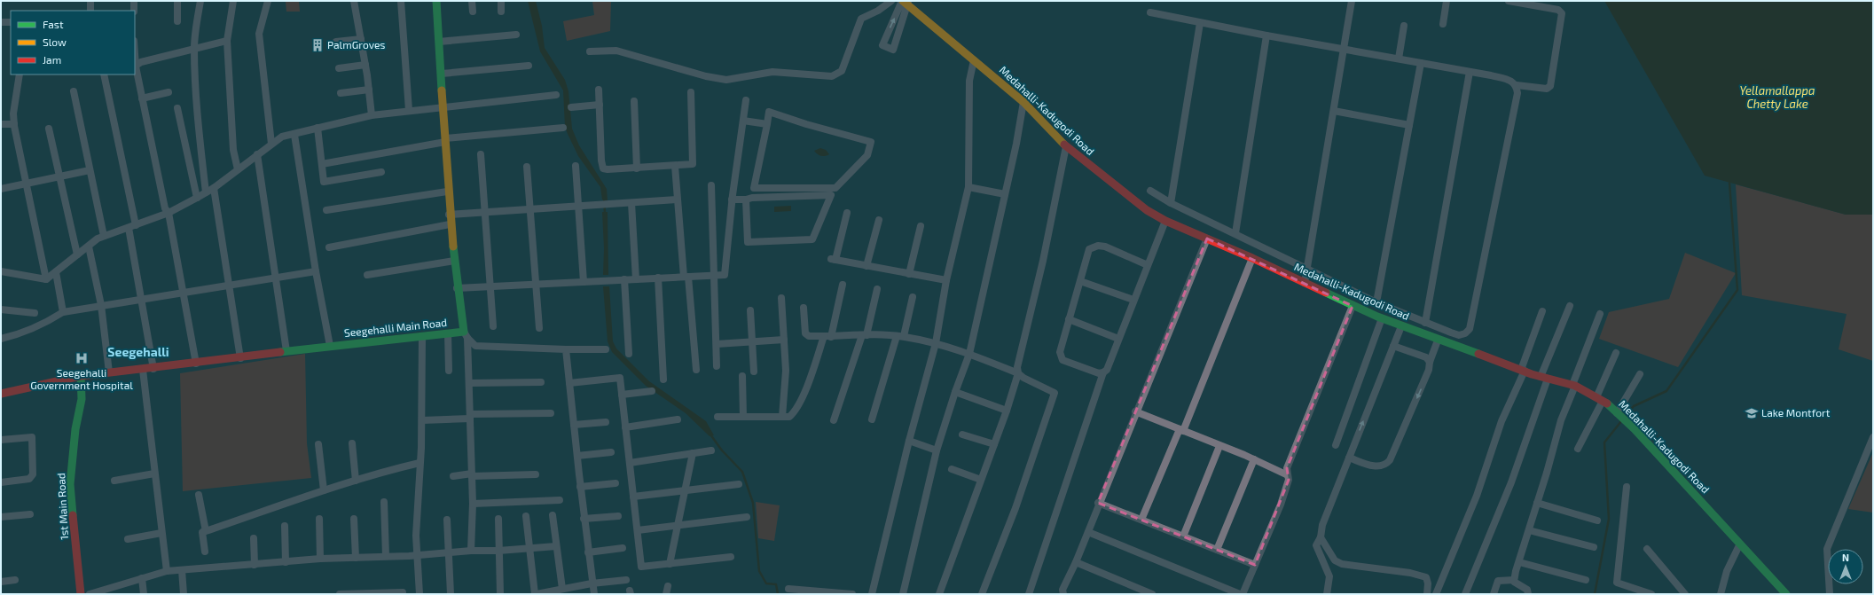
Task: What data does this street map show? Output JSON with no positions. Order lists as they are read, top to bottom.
{
  "streets": {
    "street": ["Medahalli-Kadugodi Road", "Seegehalli Main Road", "1st Main Road"]
  },
  "crossings": [
    ["Seegehalli Main Road", "1st Main Road"]
  ],
  "districts": ["Seegehalli"],
  "water": ["Yellamallappa Chetty Lake"],
  "places": {
    "building": ["PalmGroves"],
    "hospital": ["Seegehalli Government Hospital"],
    "school or university": ["Lake Montfort"]
  },
  "legend": ["Fast", "Slow", "Jam"],
  "north": "top"
}
